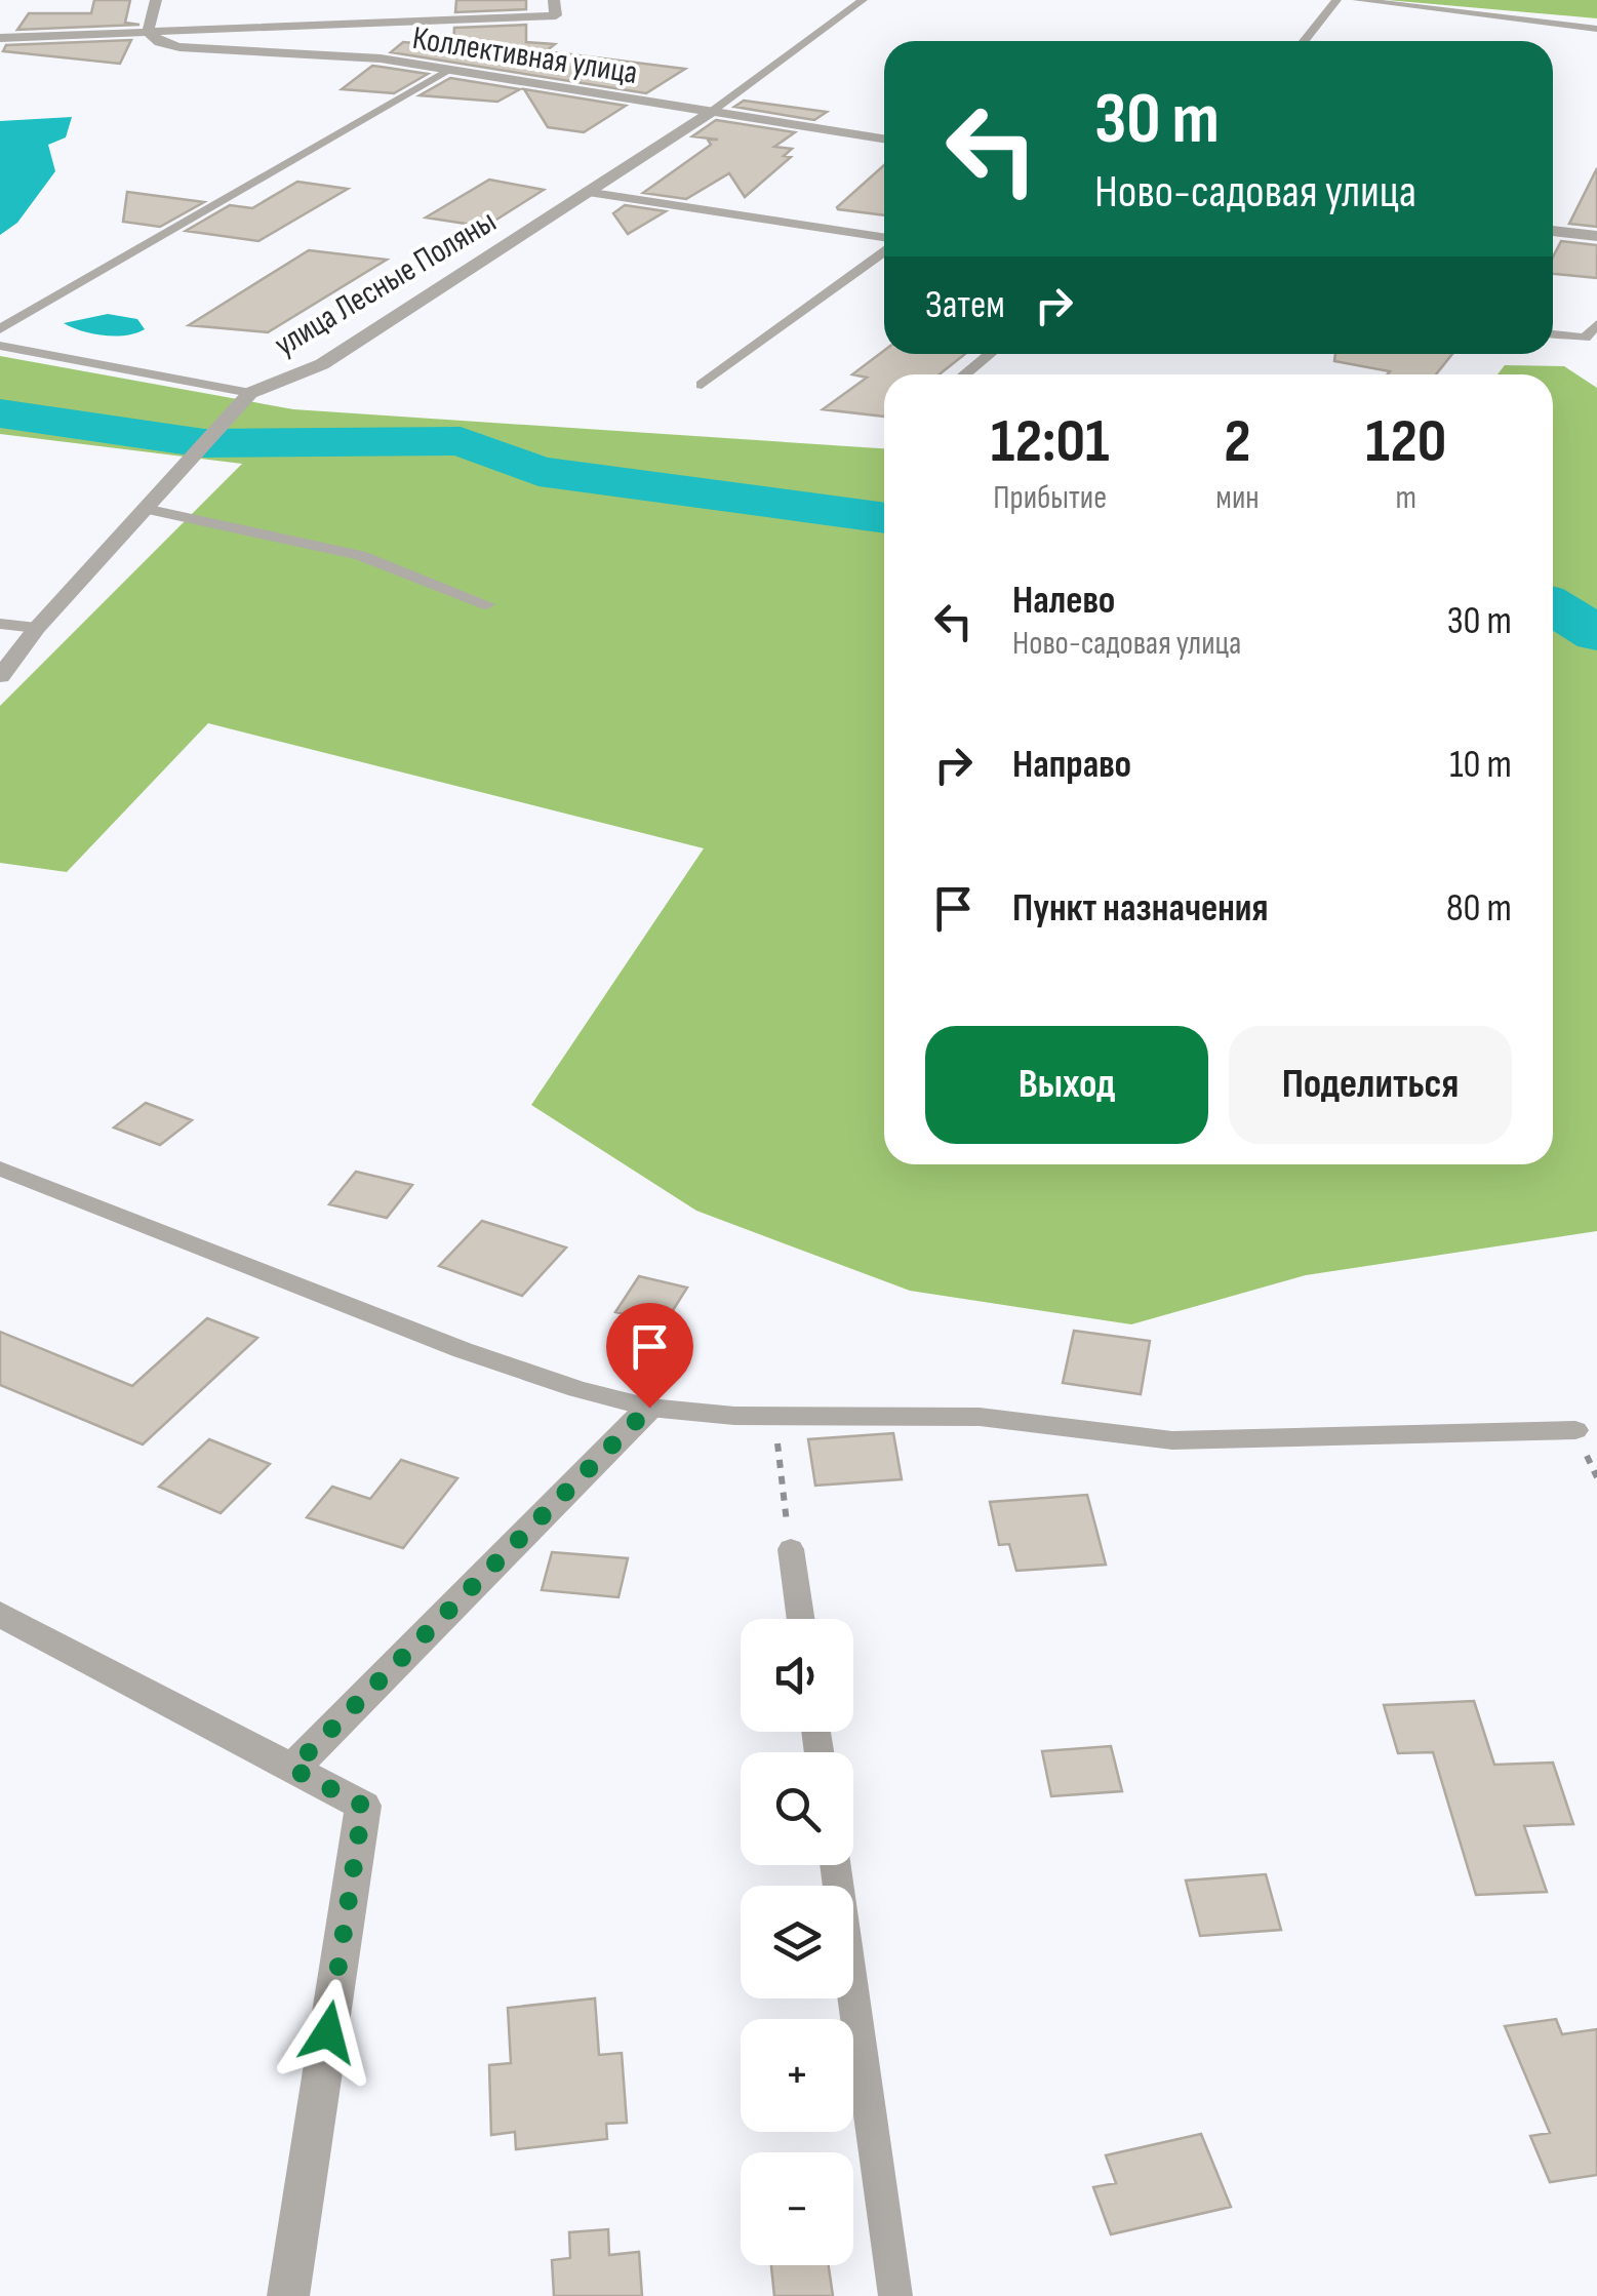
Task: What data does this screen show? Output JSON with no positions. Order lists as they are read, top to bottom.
{
  "streets": {
    "street": ["Коллективная улица", "улица Лесные Поляны"]
  },
  "crossings": [
    ["Коллективная улица", "улица Лесные Поляны"]
  ],
  "page": {
    "turn": ["30 m", "Ново-садовая улица"],
    "then": "Затем",
    "eta": [
      "12:01",
      "Прибытие",
      "2",
      "мин",
      "120",
      "m"
    ],
    "list": [
      {
        "name": "Налево",
        "note": "Ново-садовая улица",
        "value": "30 m"
      },
      {
        "name": "Направо",
        "value": "10 m"
      },
      {
        "name": "Пункт назначения",
        "value": "80 m"
      }
    ],
    "buttons": ["Выход", "Поделиться"],
    "map_buttons": ["+", "−"]
  }
}
